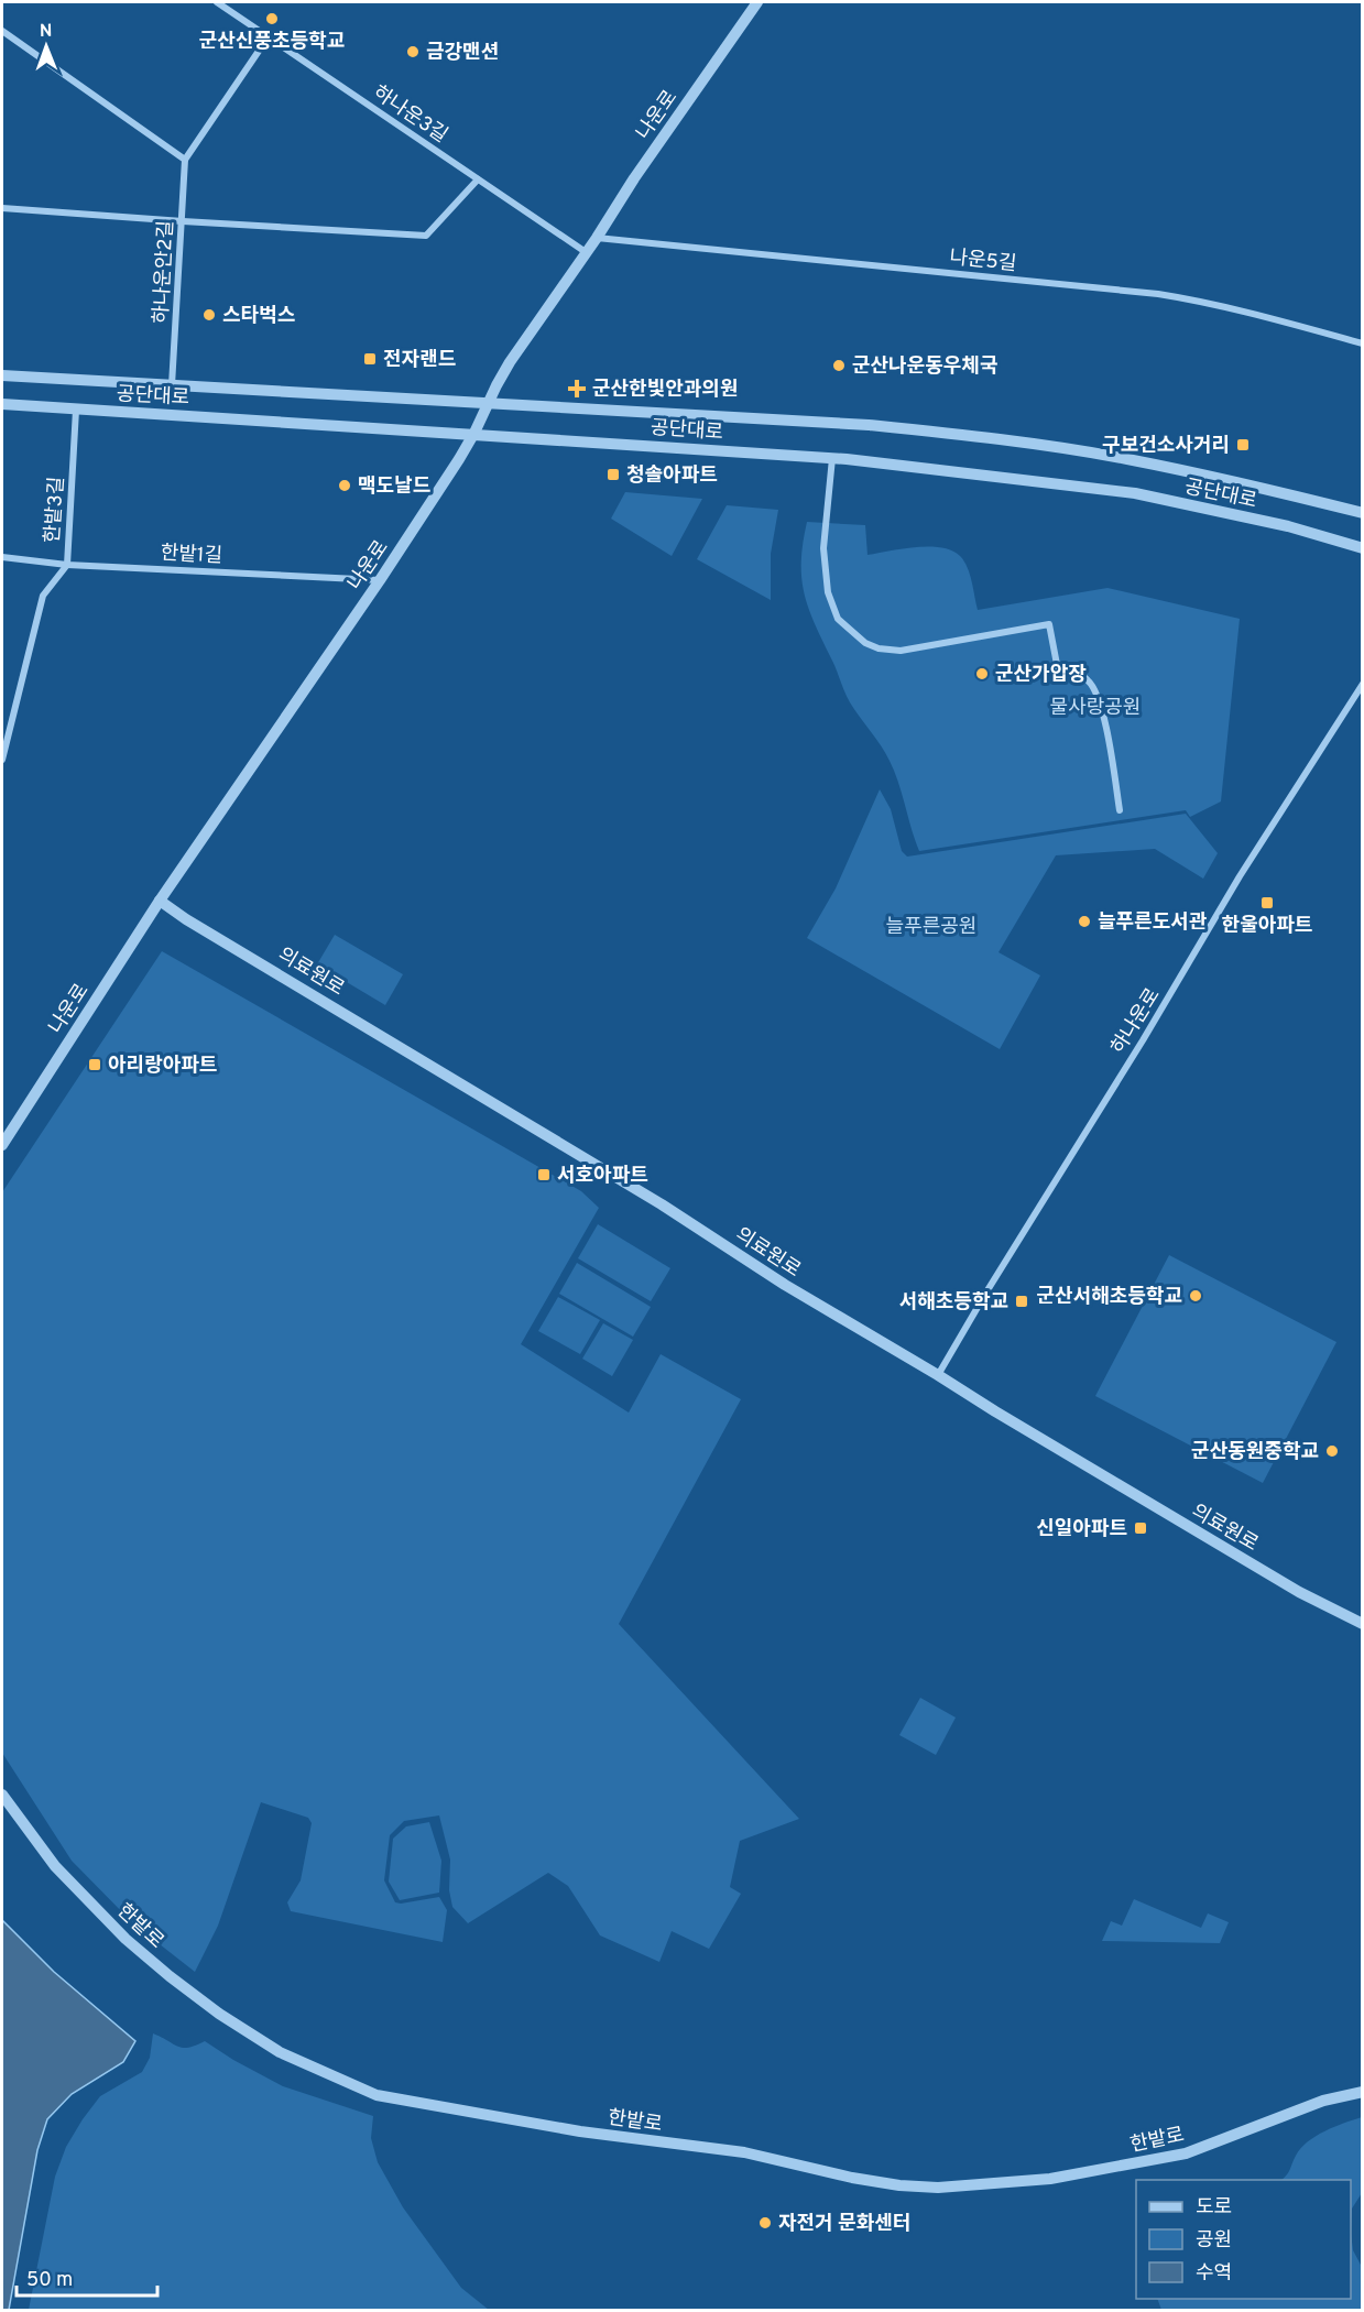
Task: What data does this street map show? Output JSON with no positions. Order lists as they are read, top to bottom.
{
  "streets": {
    "street": [
      "하나운3길",
      "나운로",
      "나운5길",
      "하나운안2길",
      "공단대로",
      "한밭3길",
      "한밭1길",
      "의료원로",
      "하나운로",
      "한밭로"
    ]
  },
  "crossings": [
    ["하나운3길", "나운로"],
    ["나운로", "나운5길"],
    ["나운로", "공단대로"],
    ["나운로", "한밭1길"],
    ["나운로", "의료원로"],
    ["하나운안2길", "공단대로"],
    ["공단대로", "한밭3길"],
    ["한밭3길", "한밭1길"],
    ["의료원로", "하나운로"]
  ],
  "parks": ["물사랑공원", "늘푸른공원"],
  "places": {
    "other": [
      "군산신풍초등학교",
      "금강맨션",
      "스타벅스",
      "군산나운동우체국",
      "맥도날드",
      "군산가압장",
      "늘푸른도서관",
      "군산서해초등학교",
      "군산동원중학교",
      "자전거 문화센터"
    ],
    "transit": [
      "전자랜드",
      "구보건소사거리",
      "청솔아파트",
      "한울아파트",
      "아리랑아파트",
      "서호아파트",
      "서해초등학교",
      "신일아파트"
    ],
    "health": ["군산한빛안과의원"]
  },
  "legend": ["도로", "공원", "수역"],
  "scale_bar": "50 m",
  "north": "top"
}
